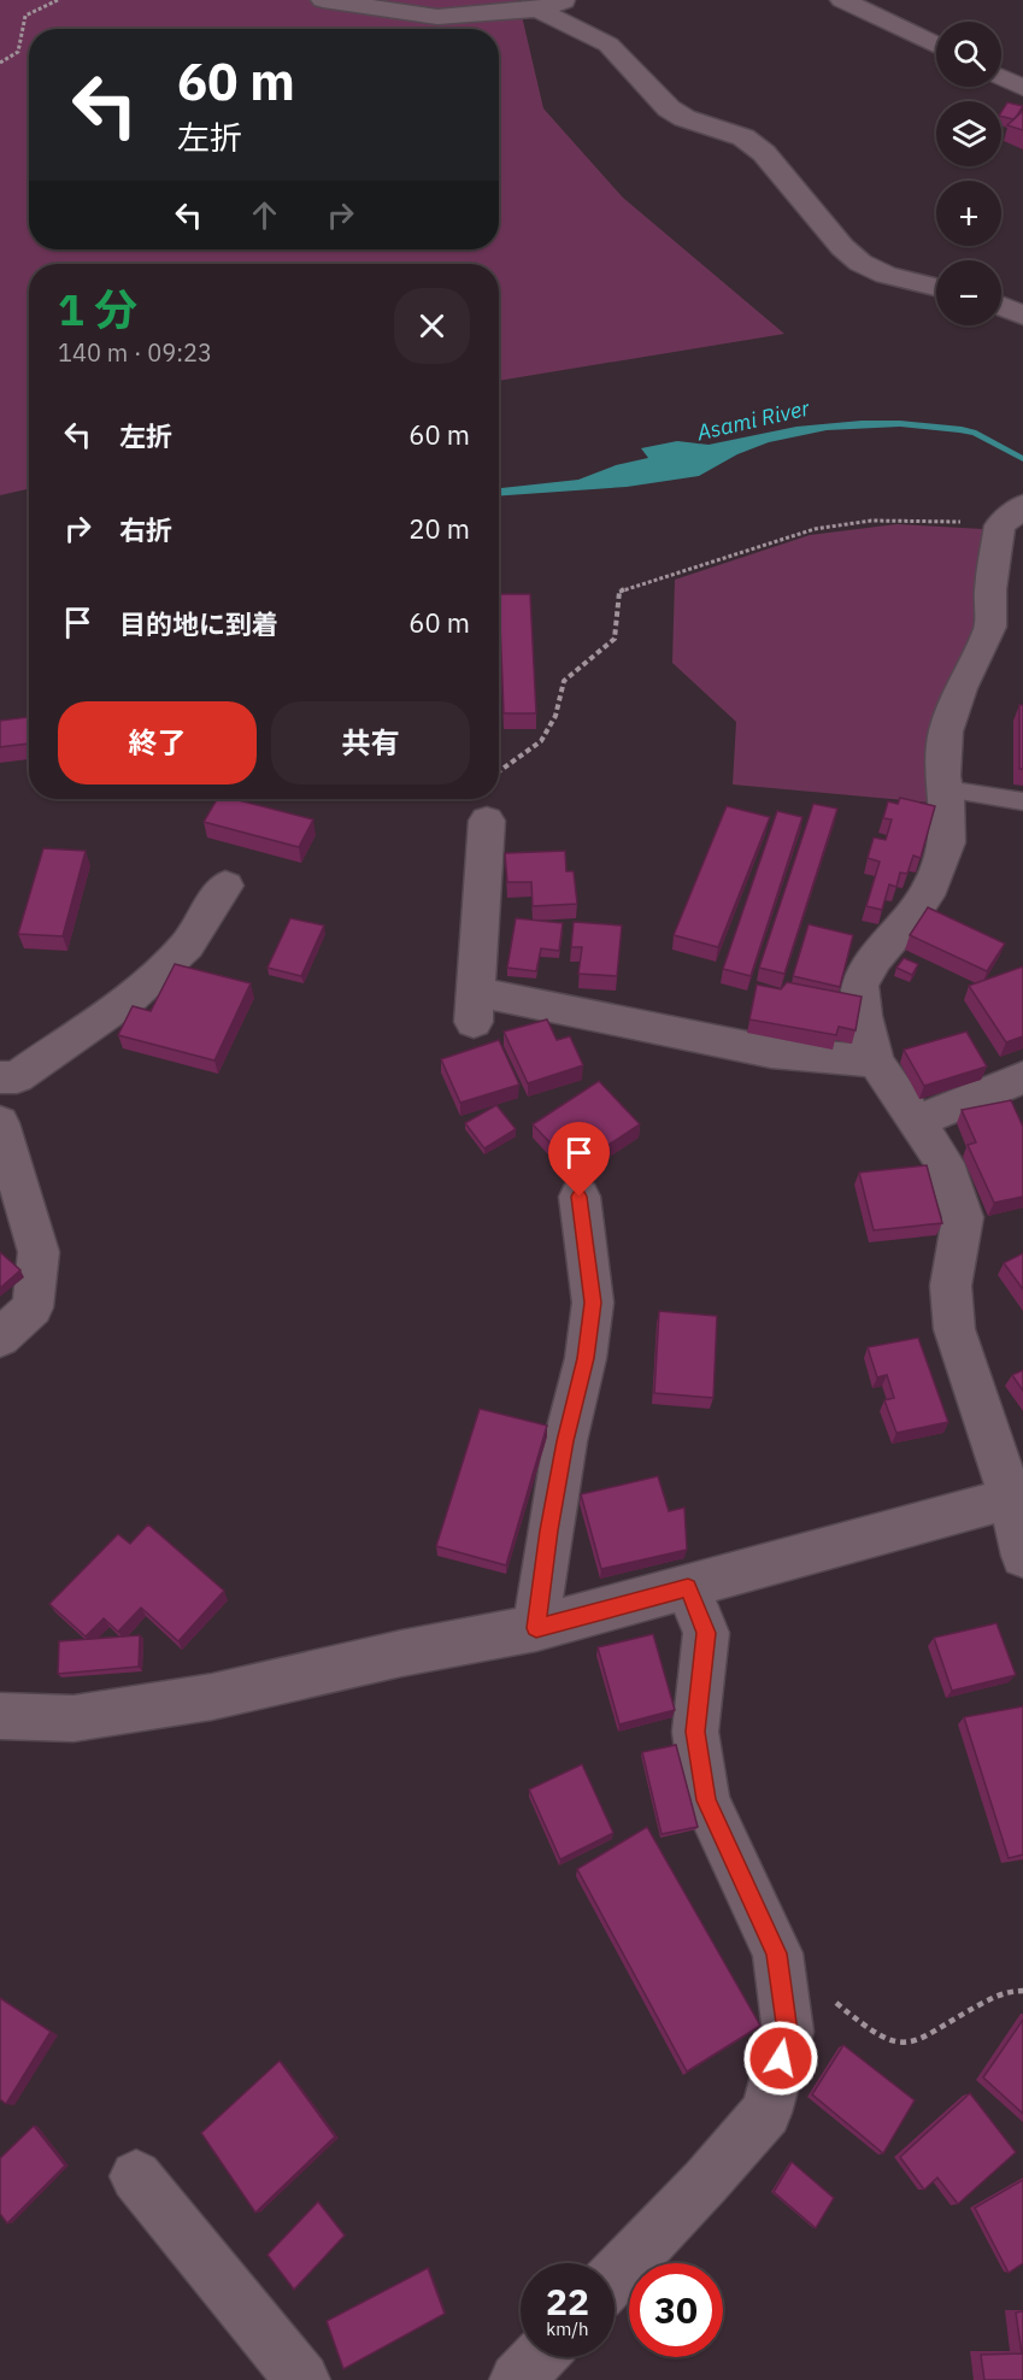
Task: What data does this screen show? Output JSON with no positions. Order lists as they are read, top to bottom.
{
  "water": ["Asami River"],
  "page": {
    "map_buttons": ["+", "−"],
    "turn": ["60 m", "左折"],
    "heading": ["1 分", "140 m · 09:23"],
    "list": [
      {
        "name": "左折",
        "value": "60 m"
      },
      {
        "name": "右折",
        "value": "20 m"
      },
      {
        "name": "目的地に到着",
        "value": "60 m"
      }
    ],
    "buttons": ["終了", "共有"],
    "speed": "22 km/h",
    "limit": "30"
  }
}
